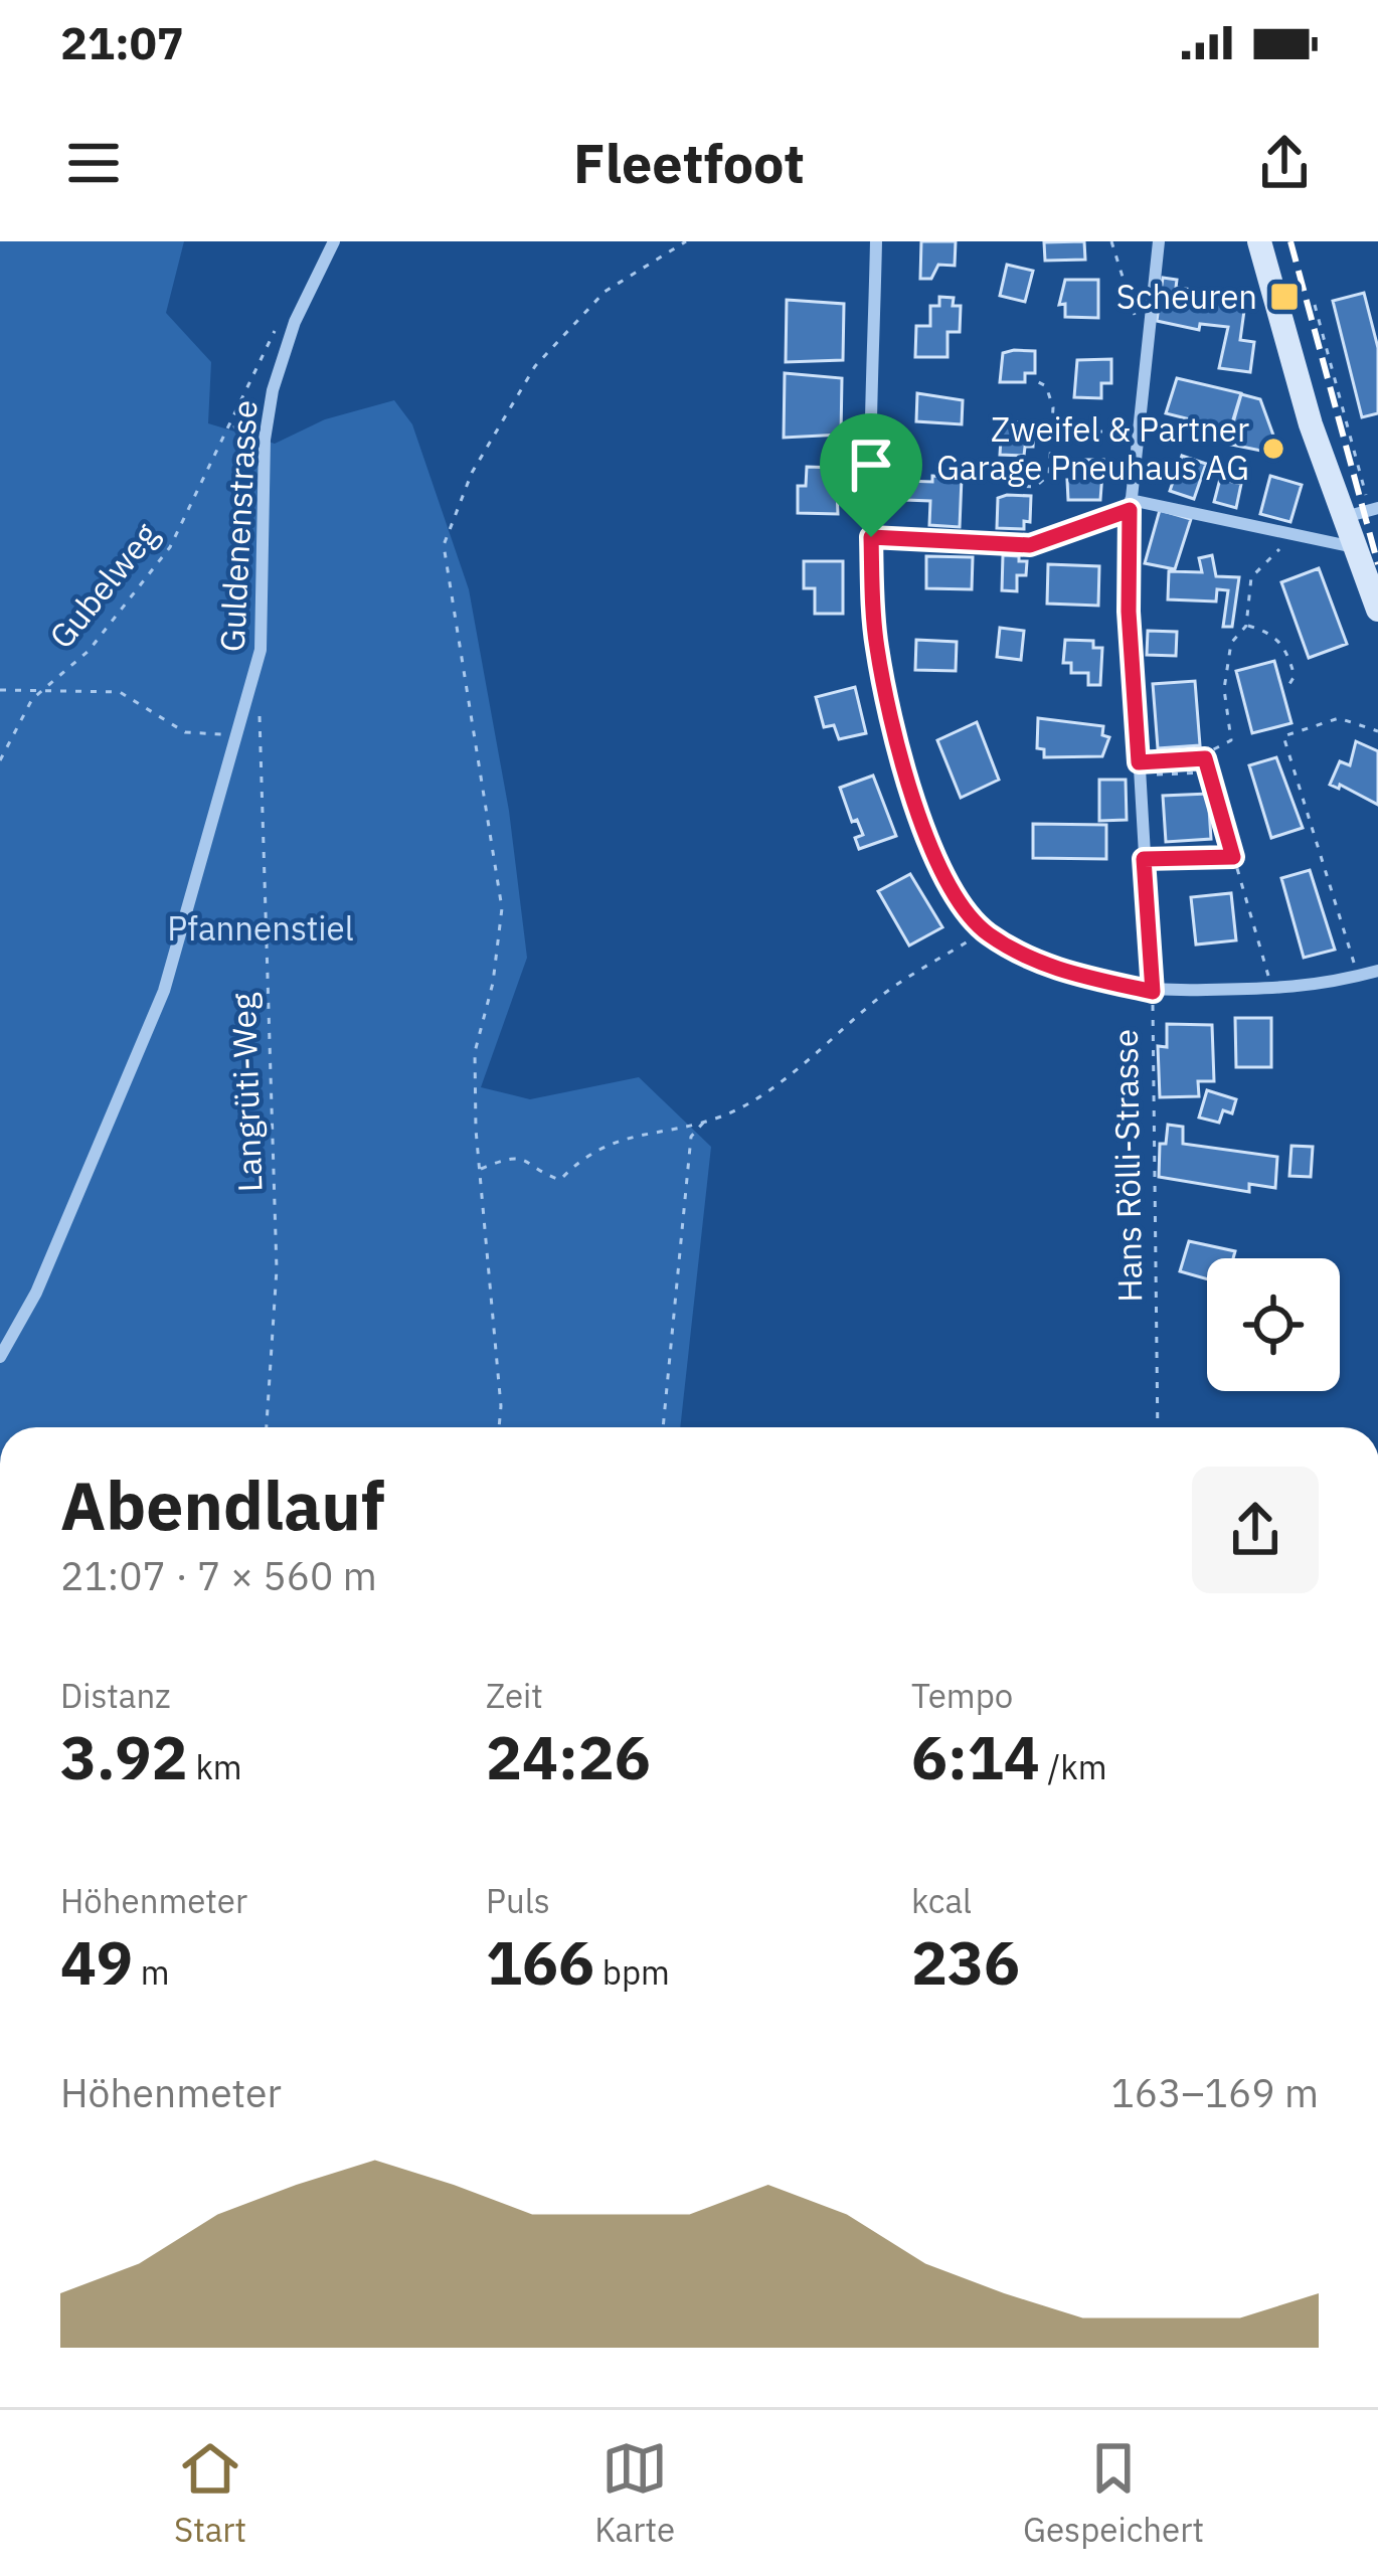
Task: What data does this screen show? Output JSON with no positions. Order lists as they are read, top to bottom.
{
  "streets": {
    "street": ["Guldenenstrasse", "Hans Rölli-Strasse"],
    "path": ["Gubelweg", "Langrüti-Weg"]
  },
  "crossings": [
    ["Guldenenstrasse", "Langrüti-Weg"]
  ],
  "parks": ["Pfannenstiel"],
  "places": {
    "transit": ["Scheuren"],
    "other": ["Zweifel & Partner Garage Pneuhaus AG"]
  },
  "page": {
    "status": "21:07",
    "header": "Fleetfoot",
    "heading": ["Abendlauf", "21:07 · 7 × 560 m"],
    "stats": [
      ["Distanz", "3.92 km"],
      ["Zeit", "24:26"],
      ["Tempo", "6:14 /km"],
      ["Höhenmeter", "49 m"],
      ["Puls", "166 bpm"],
      ["kcal", "236"]
    ],
    "chart": ["Höhenmeter", "163–169 m"],
    "tabs": ["Start", "Karte", "Gespeichert"]
  }
}
